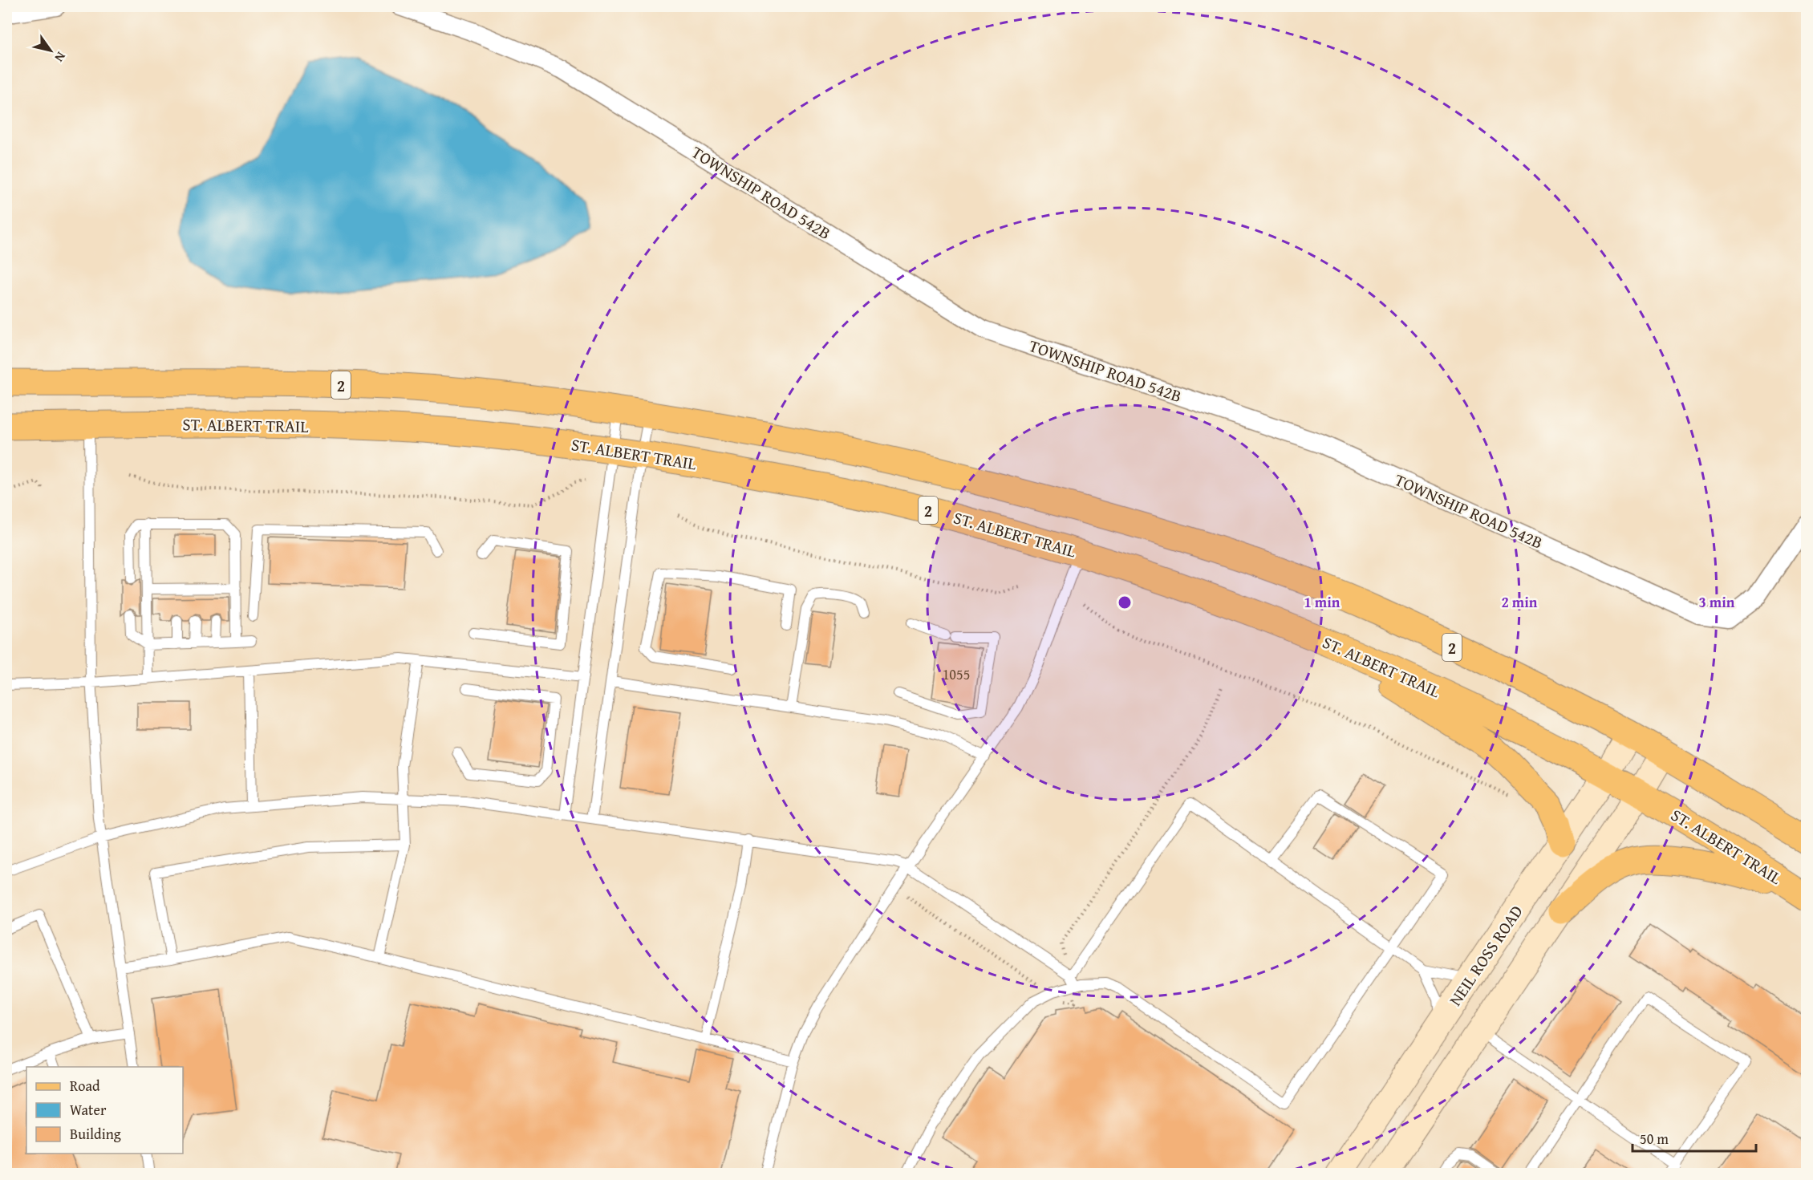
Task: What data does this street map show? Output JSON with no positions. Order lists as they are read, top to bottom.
{
  "streets": {
    "main road": ["2", "ST. ALBERT TRAIL", "NEIL ROSS ROAD"],
    "street": ["TOWNSHIP ROAD 542B"]
  },
  "crossings": [
    ["2", "NEIL ROSS ROAD"],
    ["ST. ALBERT TRAIL", "NEIL ROSS ROAD"]
  ],
  "house_numbers": ["1055"],
  "legend": ["Road", "Water", "Building"],
  "scale_bar": "50 m",
  "north": "bottom right",
  "rings": ["1 min", "2 min", "3 min"]
}
